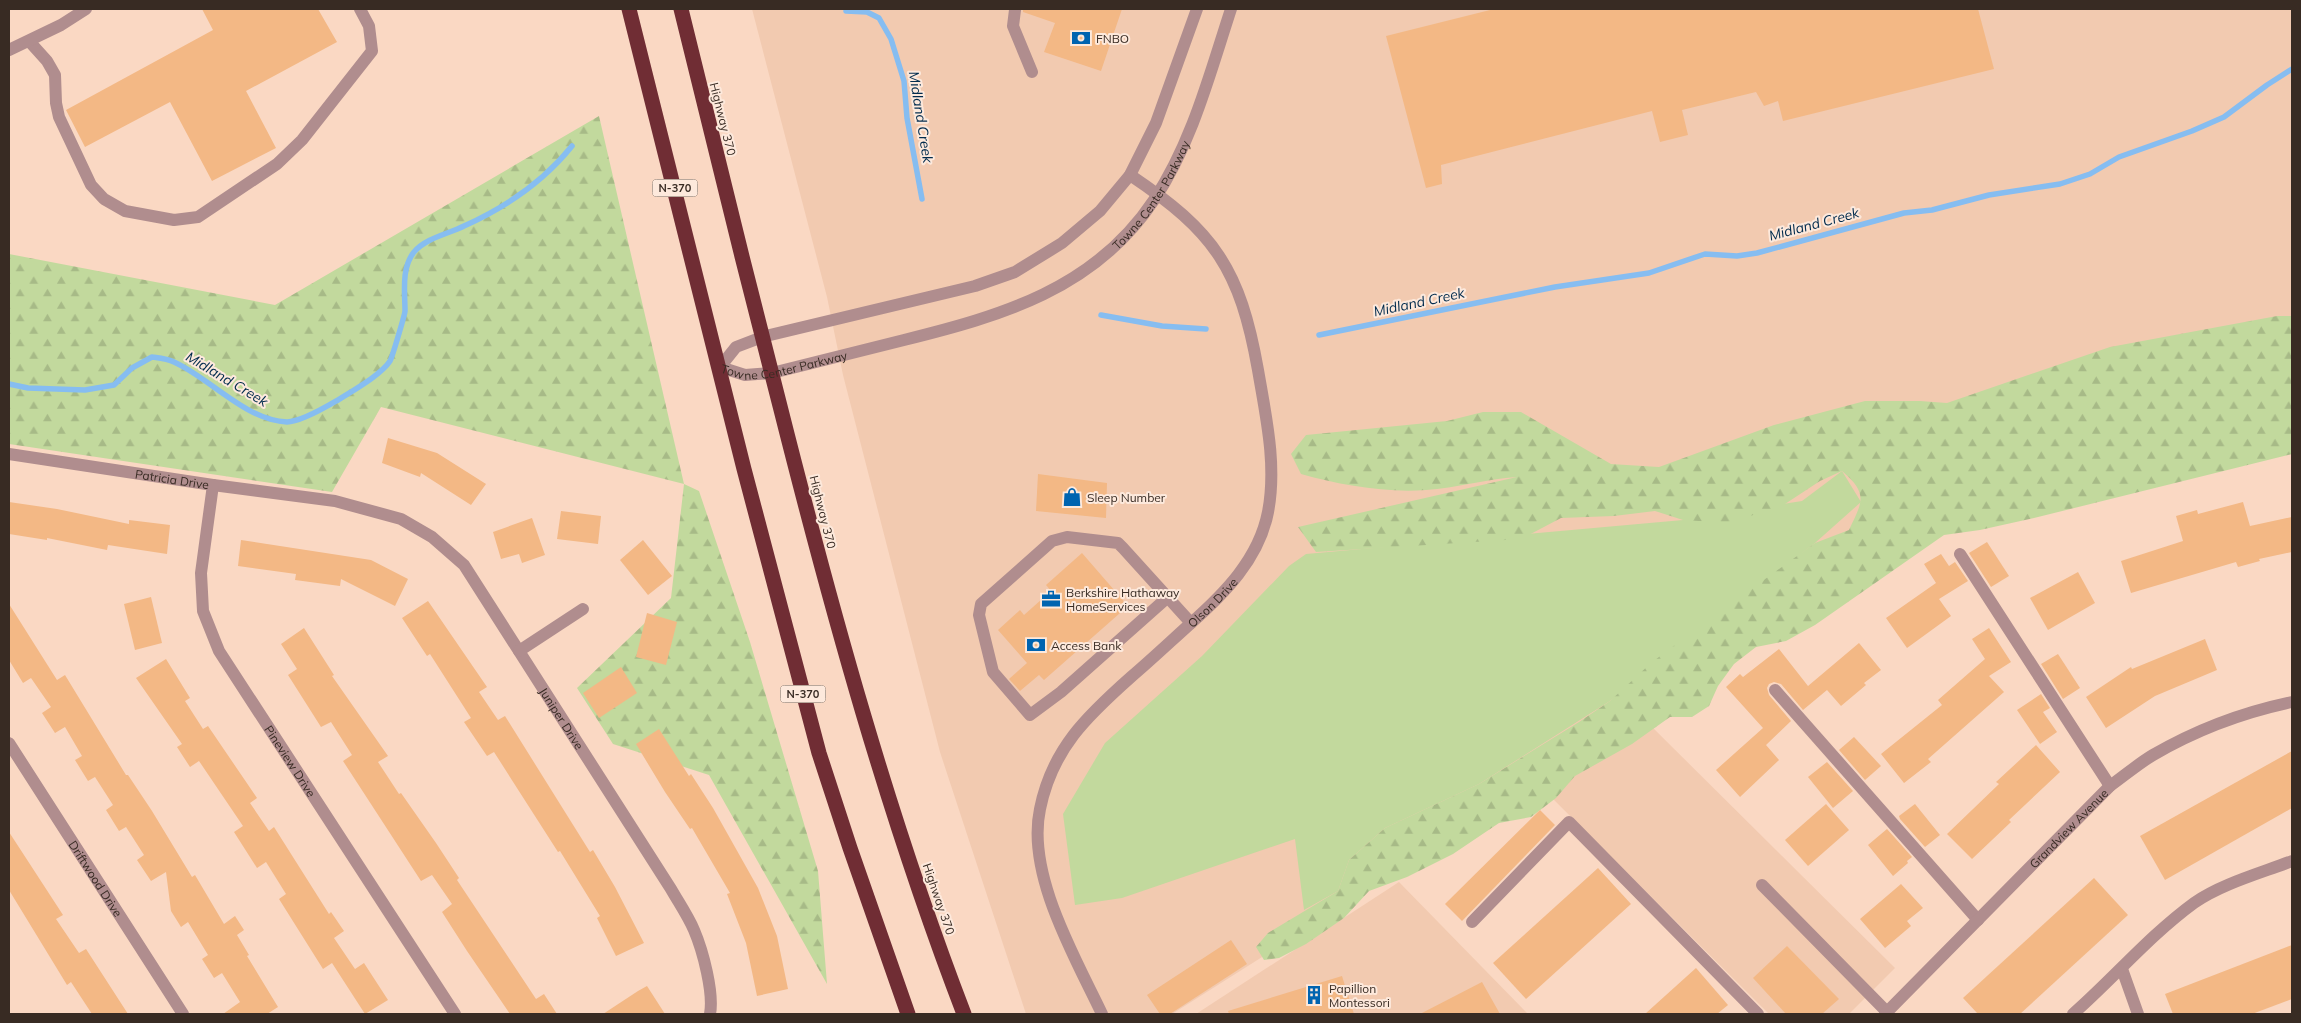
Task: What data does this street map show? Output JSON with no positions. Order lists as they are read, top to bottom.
{
  "streets": {
    "highway": ["Highway 370", "N-370"],
    "street": [
      "Towne Center Parkway",
      "Patricia Drive",
      "Olson Drive",
      "Juniper Drive",
      "Pineview Drive",
      "Grandview Avenue",
      "Driftwood Drive"
    ]
  },
  "crossings": [
    ["Highway 370", "Towne Center Parkway"],
    ["N-370", "Towne Center Parkway"],
    ["Towne Center Parkway", "Olson Drive"],
    ["Patricia Drive", "Juniper Drive"],
    ["Patricia Drive", "Pineview Drive"]
  ],
  "water": ["Midland Creek"],
  "places": {
    "bank": ["FNBO", "Access Bank"],
    "shop": ["Sleep Number"],
    "office": ["Berkshire Hathaway HomeServices"],
    "building": ["Papillion Montessori"]
  }
}
